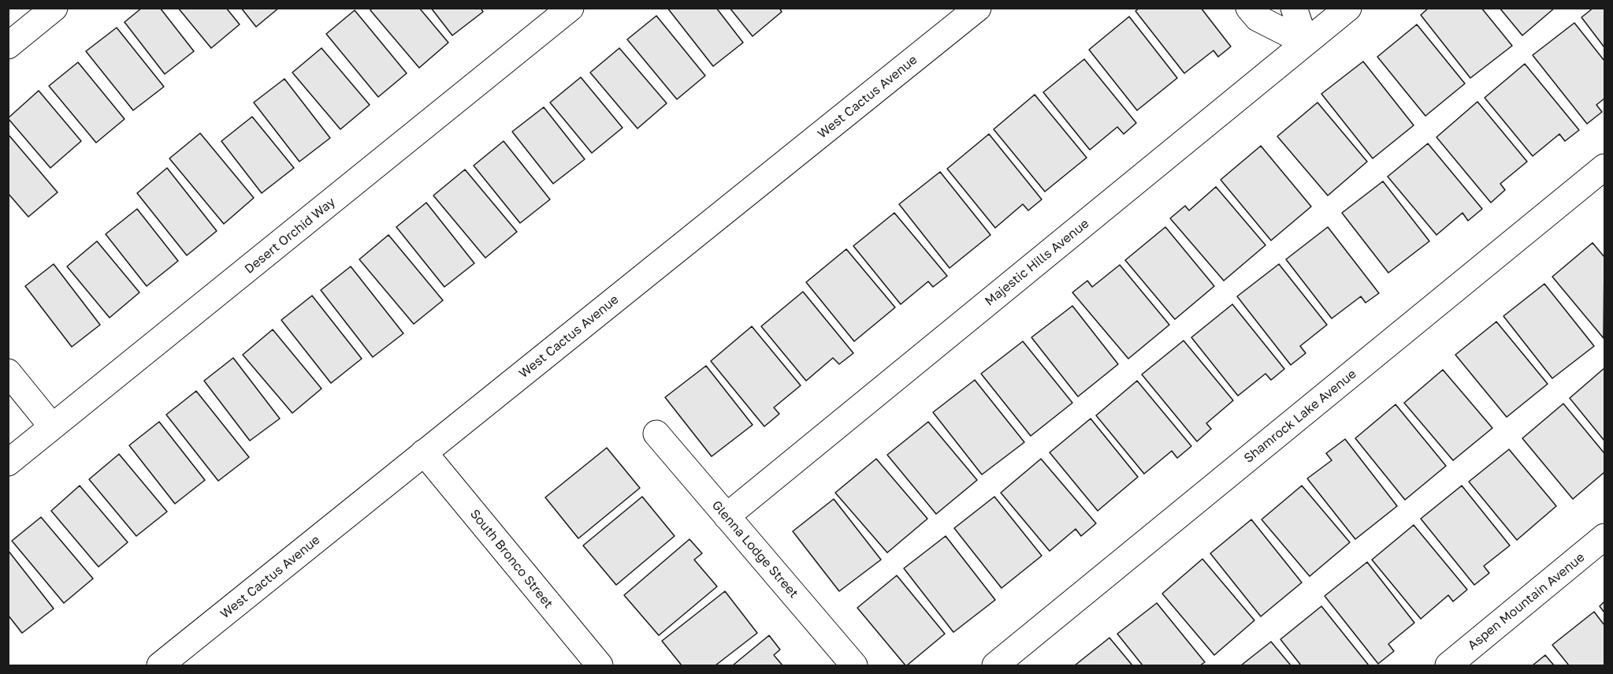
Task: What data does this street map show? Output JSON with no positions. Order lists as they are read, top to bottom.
{
  "streets": {
    "street": [
      "West Cactus Avenue",
      "Desert Orchid Way",
      "Majestic Hills Avenue",
      "Shamrock Lake Avenue",
      "Glenna Lodge Street",
      "South Bronco Street",
      "Aspen Mountain Avenue"
    ]
  },
  "crossings": [
    ["West Cactus Avenue", "South Bronco Street"],
    ["Majestic Hills Avenue", "Glenna Lodge Street"]
  ]
}
